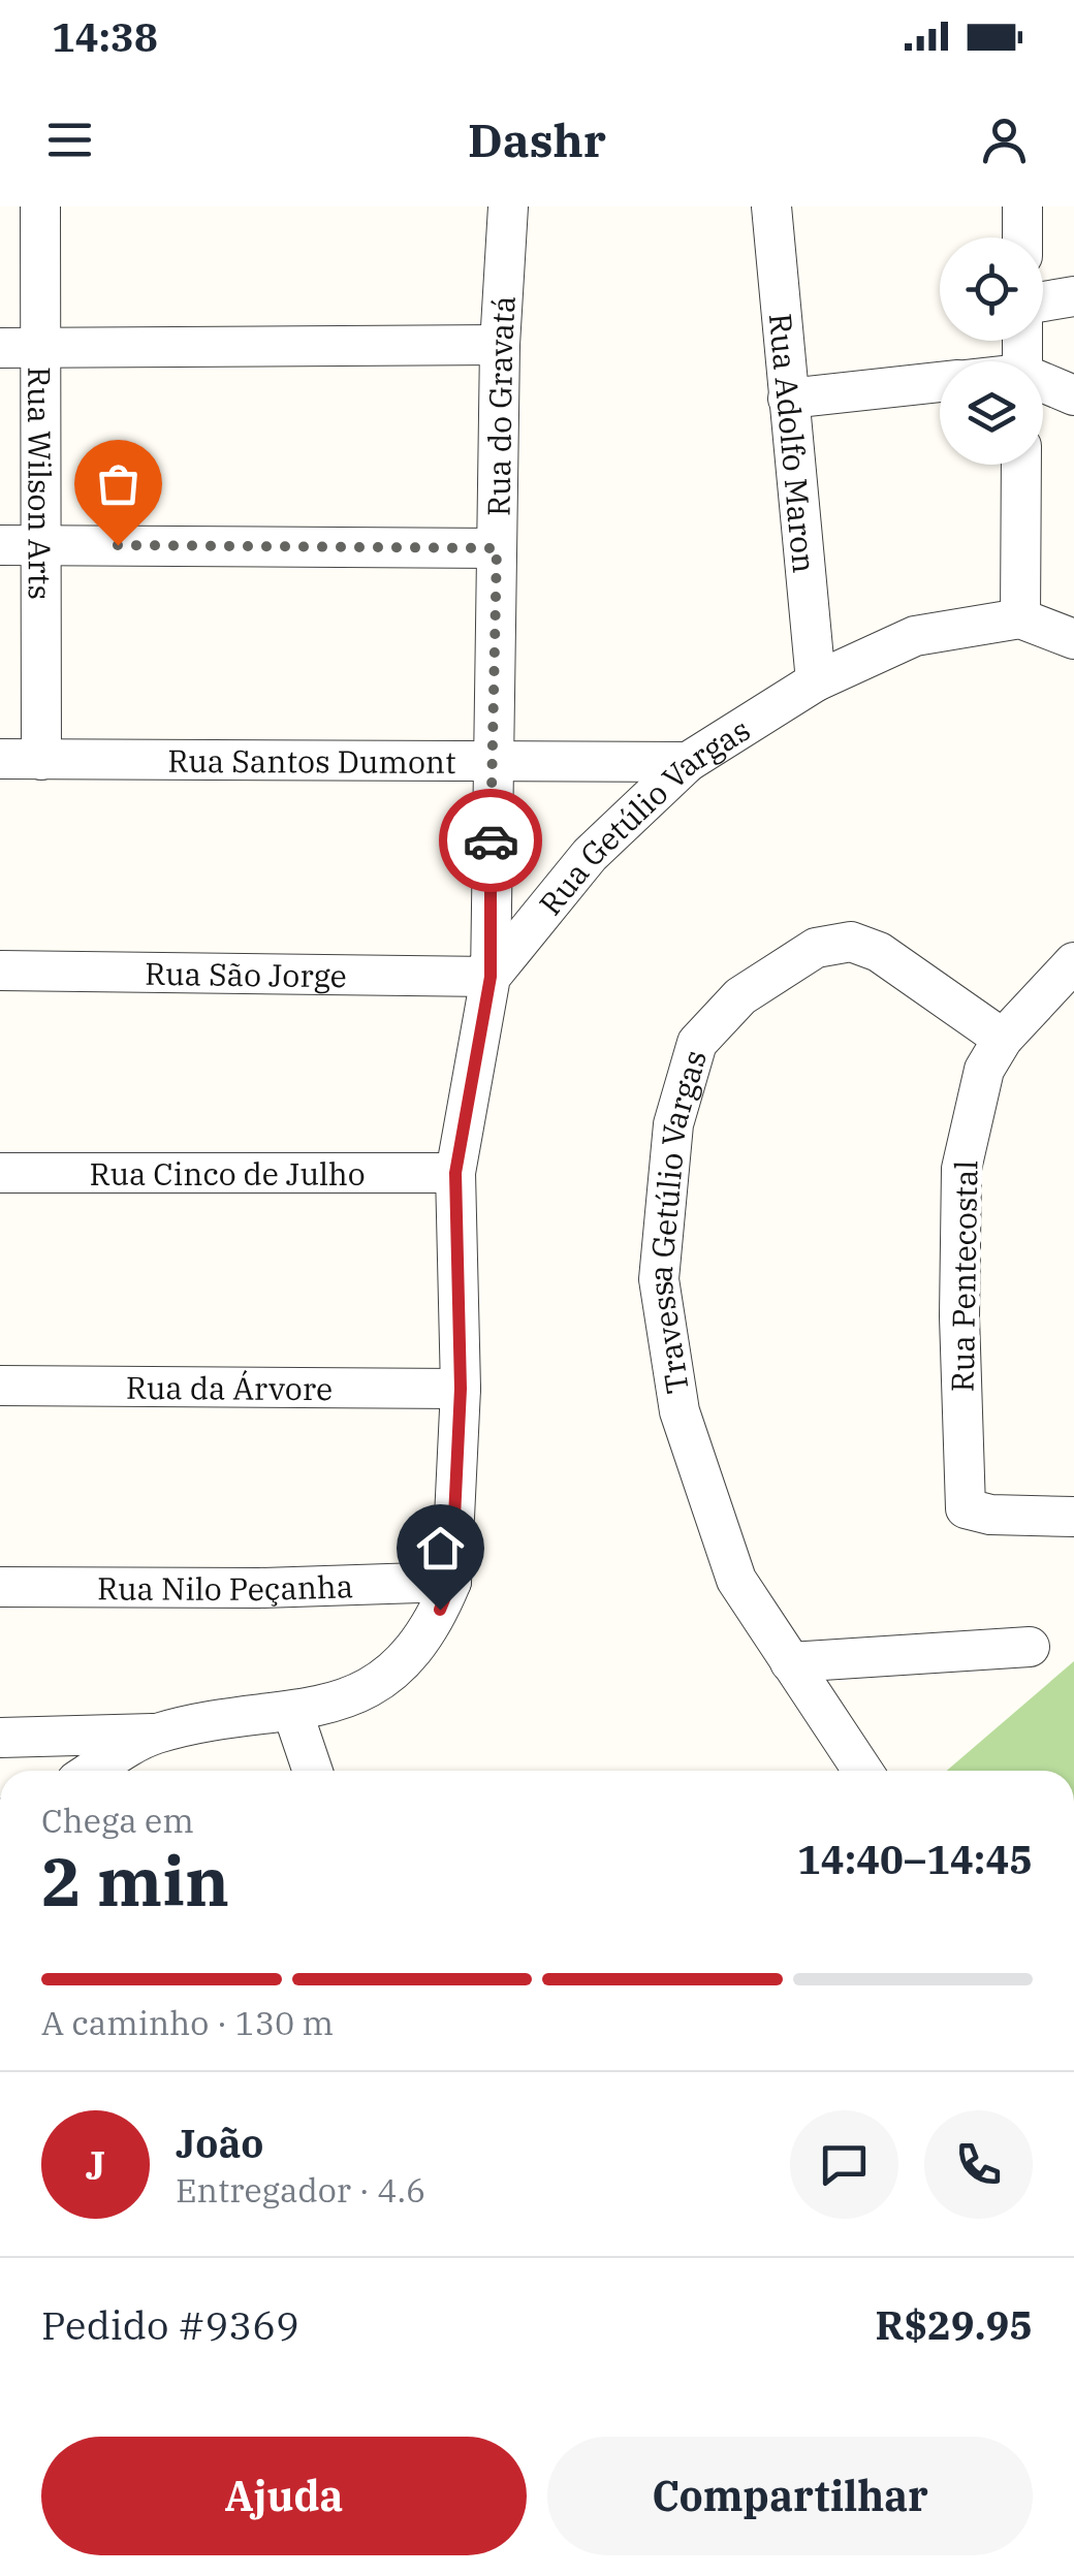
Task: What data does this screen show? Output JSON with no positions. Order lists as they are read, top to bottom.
{
  "streets": {
    "street": [
      "Rua do Gravatá",
      "Rua Adolfo Maron",
      "Rua Wilson Arts",
      "Rua Santos Dumont",
      "Rua Getúlio Vargas",
      "Rua São Jorge",
      "Rua Cinco de Julho",
      "Travessa Getúlio Vargas",
      "Rua Pentecostal",
      "Rua da Árvore",
      "Rua Nilo Peçanha"
    ]
  },
  "crossings": [
    ["Rua do Gravatá", "Rua Santos Dumont"],
    ["Rua do Gravatá", "Rua Getúlio Vargas"],
    ["Rua do Gravatá", "Rua São Jorge"],
    ["Rua Adolfo Maron", "Rua Getúlio Vargas"],
    ["Rua Wilson Arts", "Rua Santos Dumont"],
    ["Rua Santos Dumont", "Rua Getúlio Vargas"],
    ["Rua Getúlio Vargas", "Rua São Jorge"],
    ["Rua Getúlio Vargas", "Rua Cinco de Julho"],
    ["Rua Getúlio Vargas", "Rua da Árvore"],
    ["Rua Getúlio Vargas", "Rua Nilo Peçanha"],
    ["Travessa Getúlio Vargas", "Rua Pentecostal"]
  ],
  "page": {
    "status": "14:38",
    "header": "Dashr",
    "heading": ["2 min", "Chega em", "14:40–14:45"],
    "panel": [
      "João",
      "Entregador · 4.6",
      "Pedido #9369",
      "R$29.95"
    ],
    "bar": "A caminho · 130 m",
    "round": "J",
    "buttons": ["Ajuda", "Compartilhar"]
  }
}
